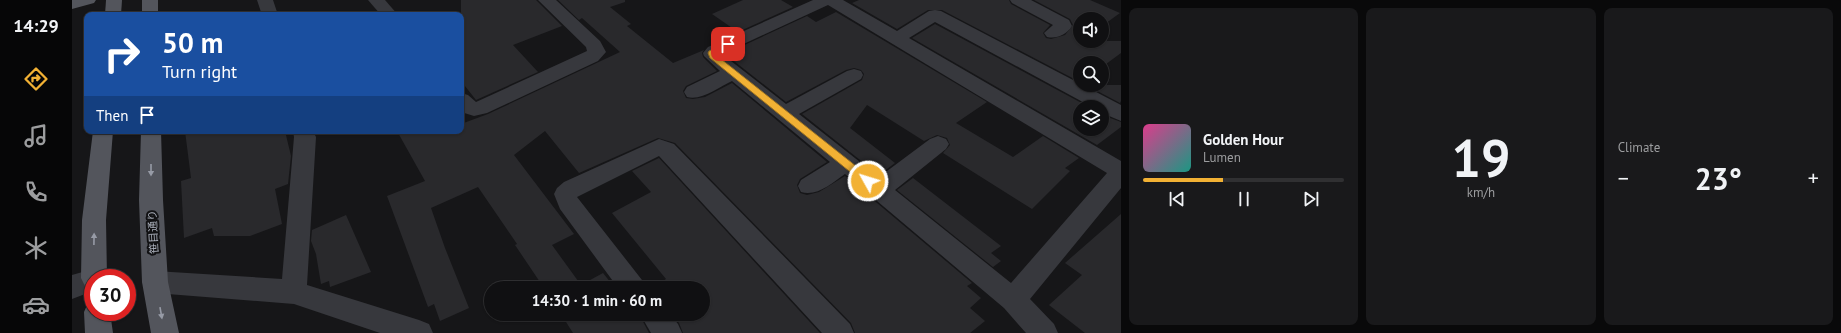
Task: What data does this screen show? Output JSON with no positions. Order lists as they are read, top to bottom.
{
  "streets": {
    "main road": ["笹目通り"]
  },
  "page": {
    "tabs": "14:29",
    "tile": [
      ["19", "km/h"],
      "Climate"
    ],
    "turn": ["50 m", "Turn right"],
    "then": "Then",
    "song": ["Golden Hour", "Lumen"],
    "heat": ["−", "23°", "+"],
    "limit": "30",
    "trip": "14:30 · 1 min · 60 m"
  }
}
